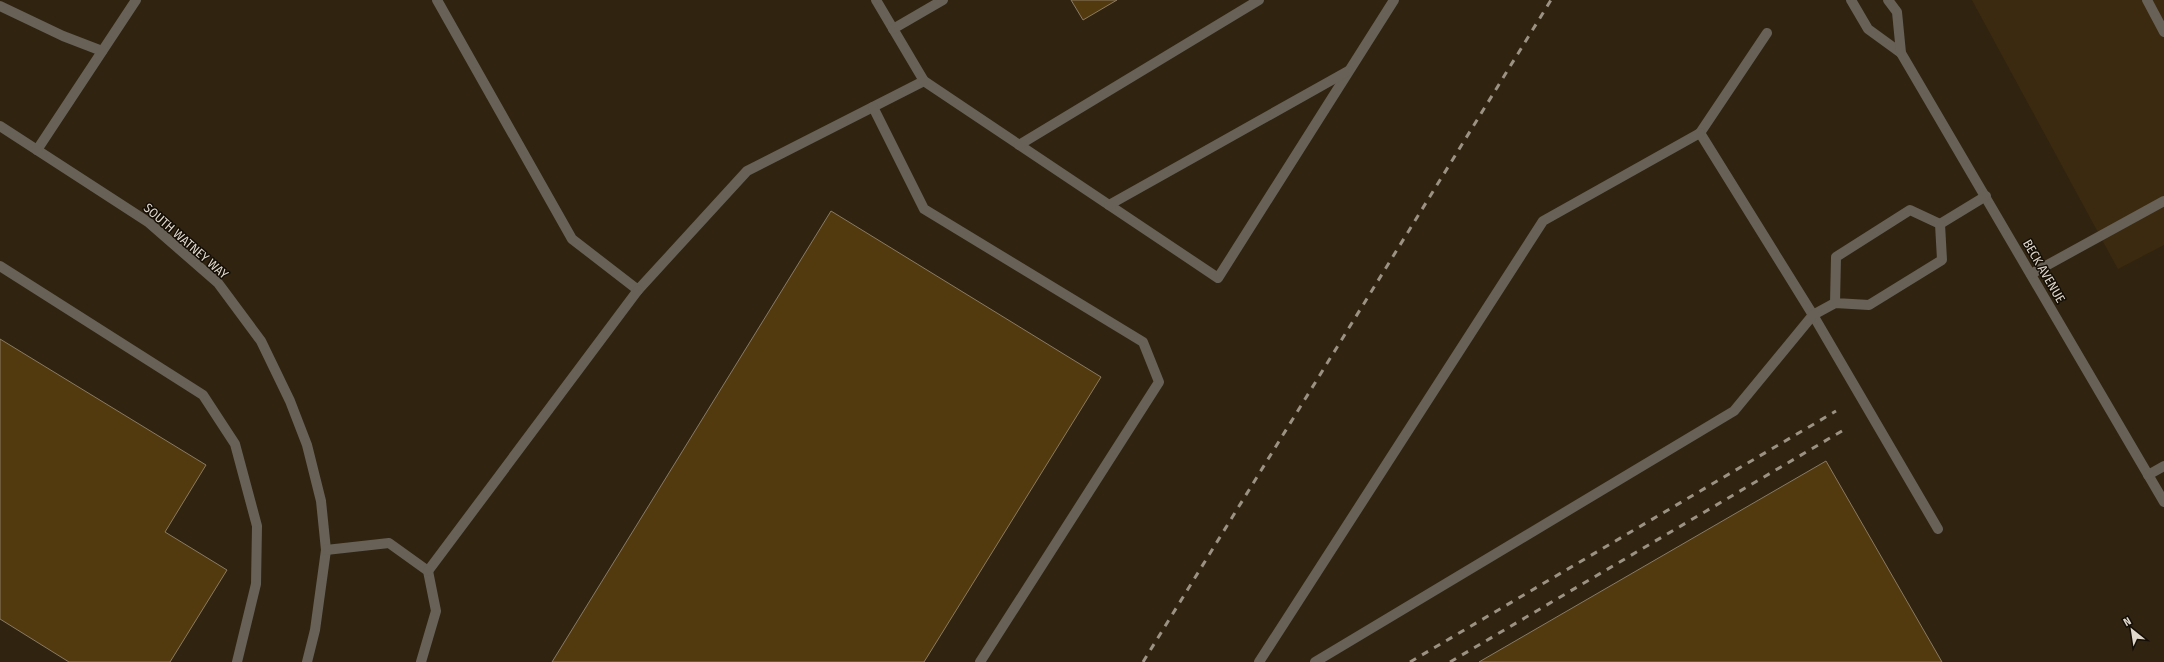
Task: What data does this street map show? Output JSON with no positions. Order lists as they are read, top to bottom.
{
  "streets": {
    "street": ["SOUTH WATNEY WAY", "BECK AVENUE"]
  },
  "north": "top left"
}
